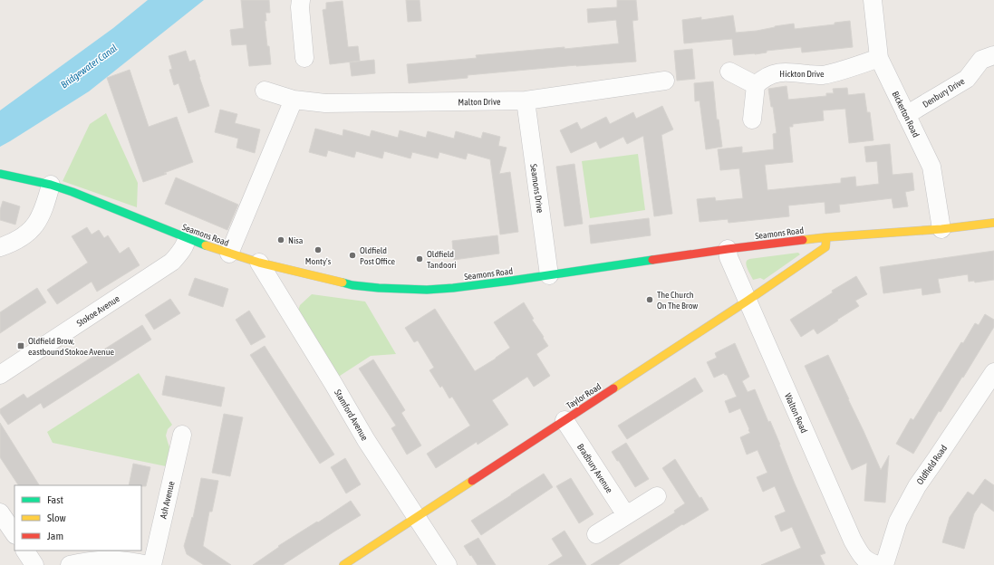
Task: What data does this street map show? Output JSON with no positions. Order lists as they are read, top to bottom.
{
  "streets": {
    "street": [
      "Hickton Drive",
      "Denbury Drive",
      "Malton Drive",
      "Bickerton Road",
      "Seamons Drive",
      "Seamons Road",
      "Stokoe Avenue",
      "Taylor Road",
      "Walton Road",
      "Stamford Avenue",
      "Oldfield Road",
      "Bradbury Avenue",
      "Ash Avenue"
    ]
  },
  "crossings": [
    ["Hickton Drive", "Bickerton Road"],
    ["Denbury Drive", "Bickerton Road"],
    ["Malton Drive", "Seamons Drive"],
    ["Bickerton Road", "Seamons Road"],
    ["Seamons Drive", "Seamons Road"],
    ["Seamons Road", "Stokoe Avenue"],
    ["Seamons Road", "Taylor Road"],
    ["Seamons Road", "Walton Road"],
    ["Seamons Road", "Stamford Avenue"],
    ["Taylor Road", "Walton Road"],
    ["Taylor Road", "Stamford Avenue"],
    ["Taylor Road", "Bradbury Avenue"]
  ],
  "water": ["Bridgewater Canal"],
  "places": {
    "other": [
      "Nisa",
      "Monty's",
      "Oldfield Post Office",
      "Oldfield Tandoori",
      "The Church On The Brow"
    ],
    "transit": ["Oldfield Brow, eastbound Stokoe Avenue"]
  },
  "legend": ["Fast", "Slow", "Jam"]
}
